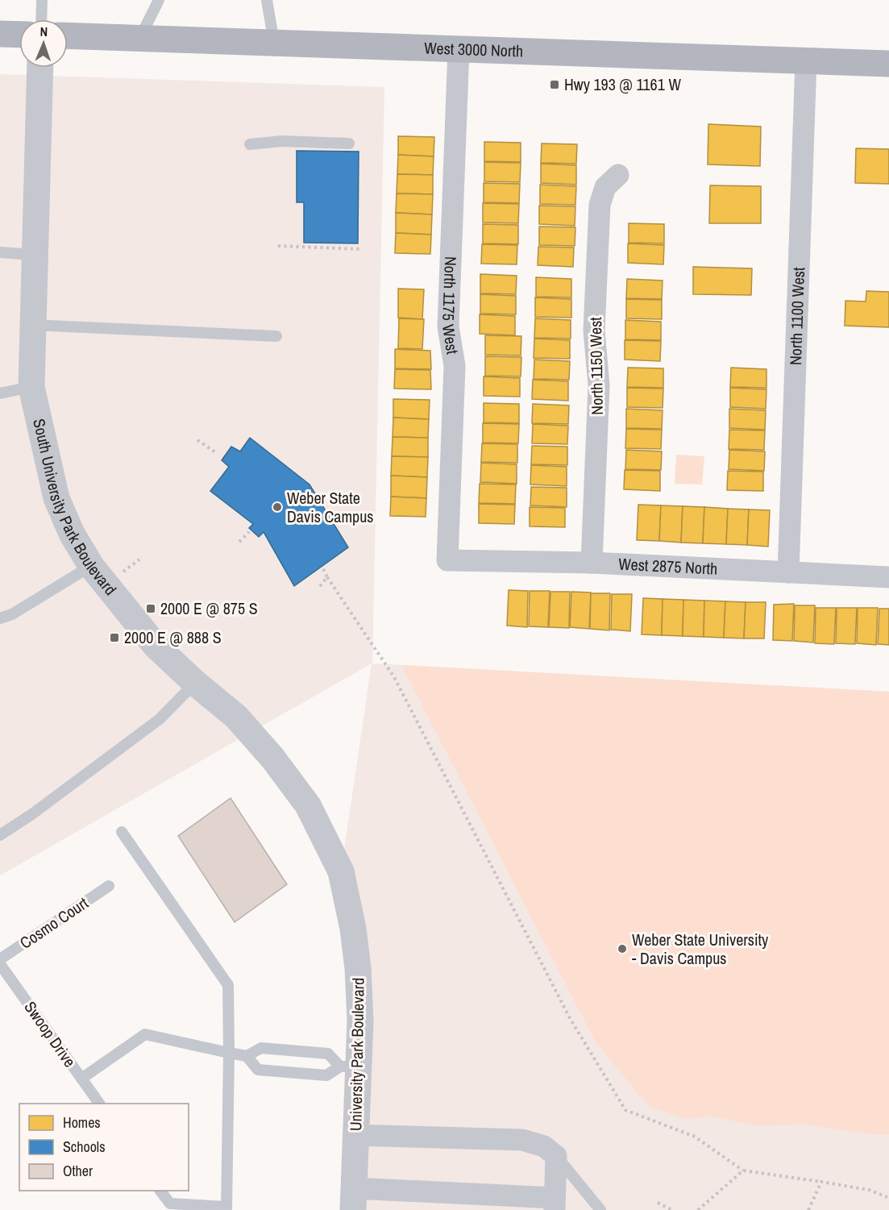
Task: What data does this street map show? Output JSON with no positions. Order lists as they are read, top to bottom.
{
  "streets": {
    "main road": ["West 3000 North"],
    "street": [
      "North 1175 West",
      "North 1100 West",
      "North 1150 West",
      "South University Park Boulevard",
      "West 2875 North",
      "University Park Boulevard"
    ],
    "lane": ["Cosmo Court", "Swoop Drive"]
  },
  "crossings": [
    ["West 3000 North", "North 1175 West"],
    ["West 3000 North", "North 1100 West"],
    ["North 1175 West", "West 2875 North"],
    ["North 1100 West", "West 2875 North"],
    ["North 1150 West", "West 2875 North"],
    ["South University Park Boulevard", "University Park Boulevard"]
  ],
  "places": {
    "transit": ["Hwy 193 @ 1161 W", "2000 E @ 875 S", "2000 E @ 888 S"],
    "other": ["Weber State Davis Campus", "Weber State University - Davis Campus"]
  },
  "legend": ["Homes", "Schools", "Other"],
  "north": "top"
}
